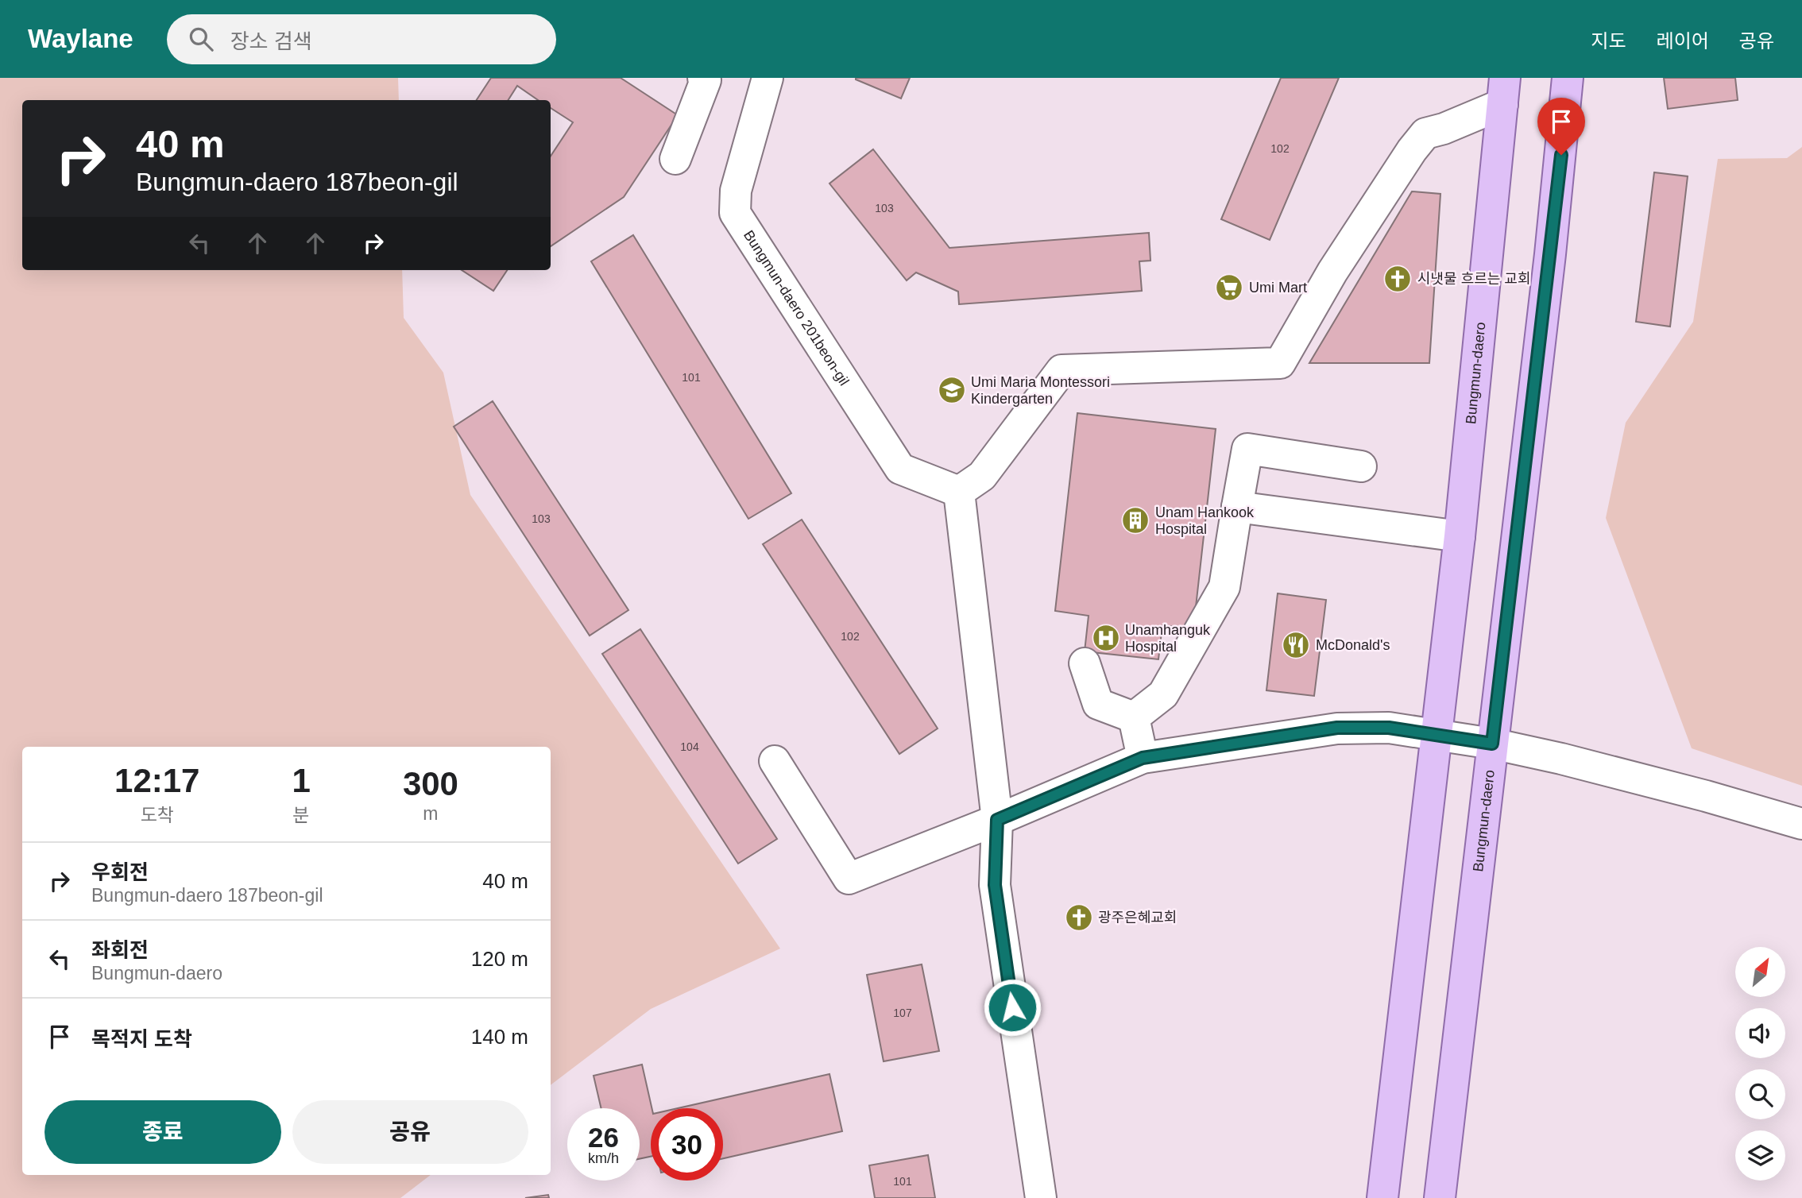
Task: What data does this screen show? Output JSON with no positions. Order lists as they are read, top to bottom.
{
  "streets": {
    "main road": ["Bungmun-daero"],
    "street": ["Bungmun-daero 201beon-gil"]
  },
  "places": {
    "church": ["시냇물 흐르는 교회", "광주은혜교회"],
    "supermarket": ["Umi Mart"],
    "school or university": ["Umi Maria Montessori Kindergarten"],
    "building": ["Unam Hankook Hospital"],
    "hospital": ["Unamhanguk Hospital"],
    "restaurant": ["McDonald's"]
  },
  "house_numbers": [
    "102",
    "103",
    "101",
    "103",
    "102",
    "104",
    "107",
    "101"
  ],
  "north": "top right",
  "page": {
    "header": "Waylane",
    "search": "장소 검색",
    "nav": ["지도", "레이어", "공유"],
    "turn": ["40 m", "Bungmun-daero 187beon-gil"],
    "eta": [
      "12:17",
      "도착",
      "1",
      "분",
      "300",
      "m"
    ],
    "list": [
      {
        "name": "우회전",
        "note": "Bungmun-daero 187beon-gil",
        "value": "40 m"
      },
      {
        "name": "좌회전",
        "note": "Bungmun-daero",
        "value": "120 m"
      },
      {
        "name": "목적지 도착",
        "value": "140 m"
      }
    ],
    "buttons": ["종료", "공유"],
    "speed": "26 km/h",
    "limit": "30"
  }
}
